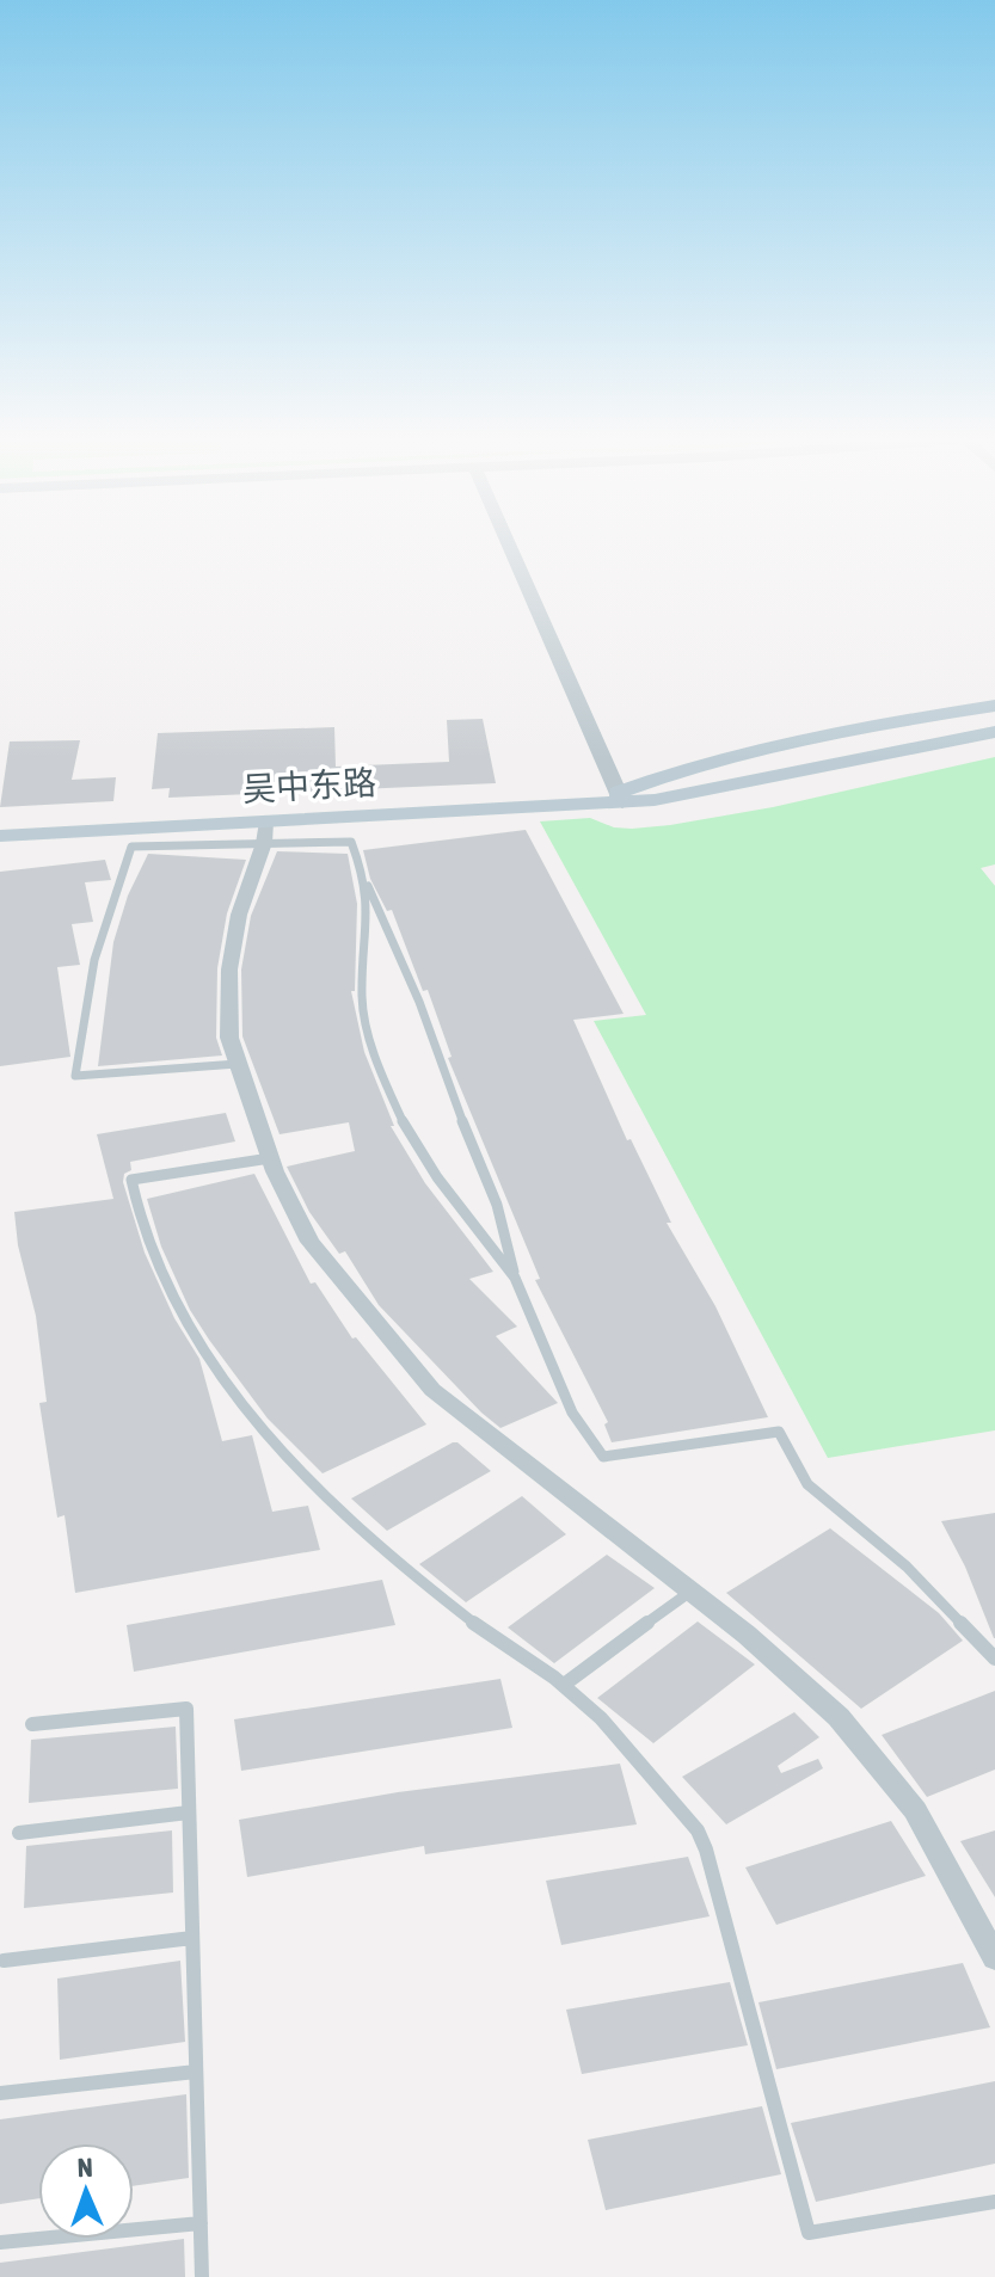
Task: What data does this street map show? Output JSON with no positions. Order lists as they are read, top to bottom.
{
  "streets": {
    "main road": ["吴中东路"]
  },
  "north": "top"
}
